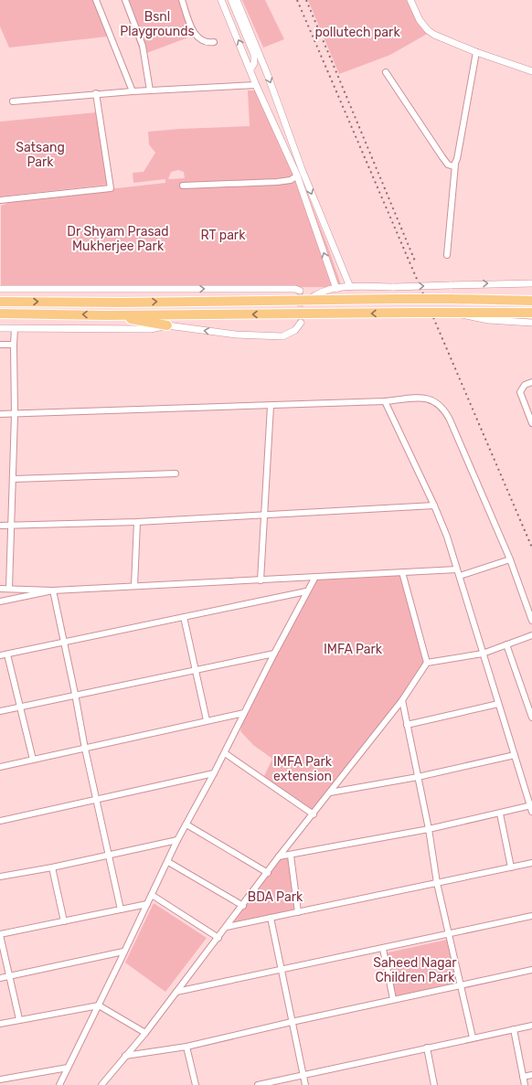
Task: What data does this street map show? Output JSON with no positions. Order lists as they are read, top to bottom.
{
  "parks": [
    "Bsnl Playgrounds",
    "pollutech park",
    "Satsang Park",
    "Dr Shyam Prasad Mukherjee Park",
    "RT park",
    "IMFA Park",
    "IMFA Park extension",
    "BDA Park",
    "Saheed Nagar Children Park"
  ]
}
